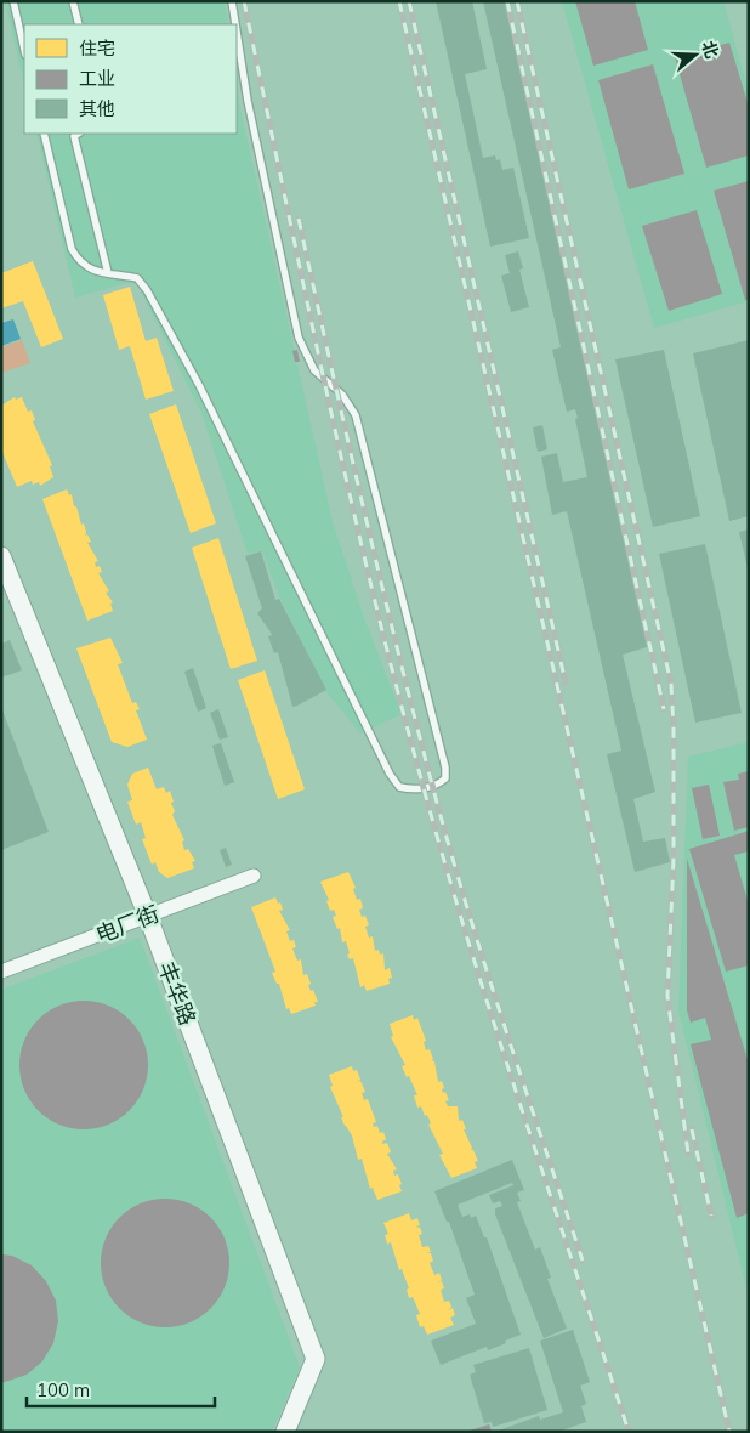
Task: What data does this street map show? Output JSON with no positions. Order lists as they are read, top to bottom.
{
  "streets": {
    "street": ["电厂街", "丰华路"]
  },
  "crossings": [
    ["电厂街", "丰华路"]
  ],
  "legend": ["住宅", "工业", "其他"],
  "scale_bar": "100 m",
  "north": "right"
}
